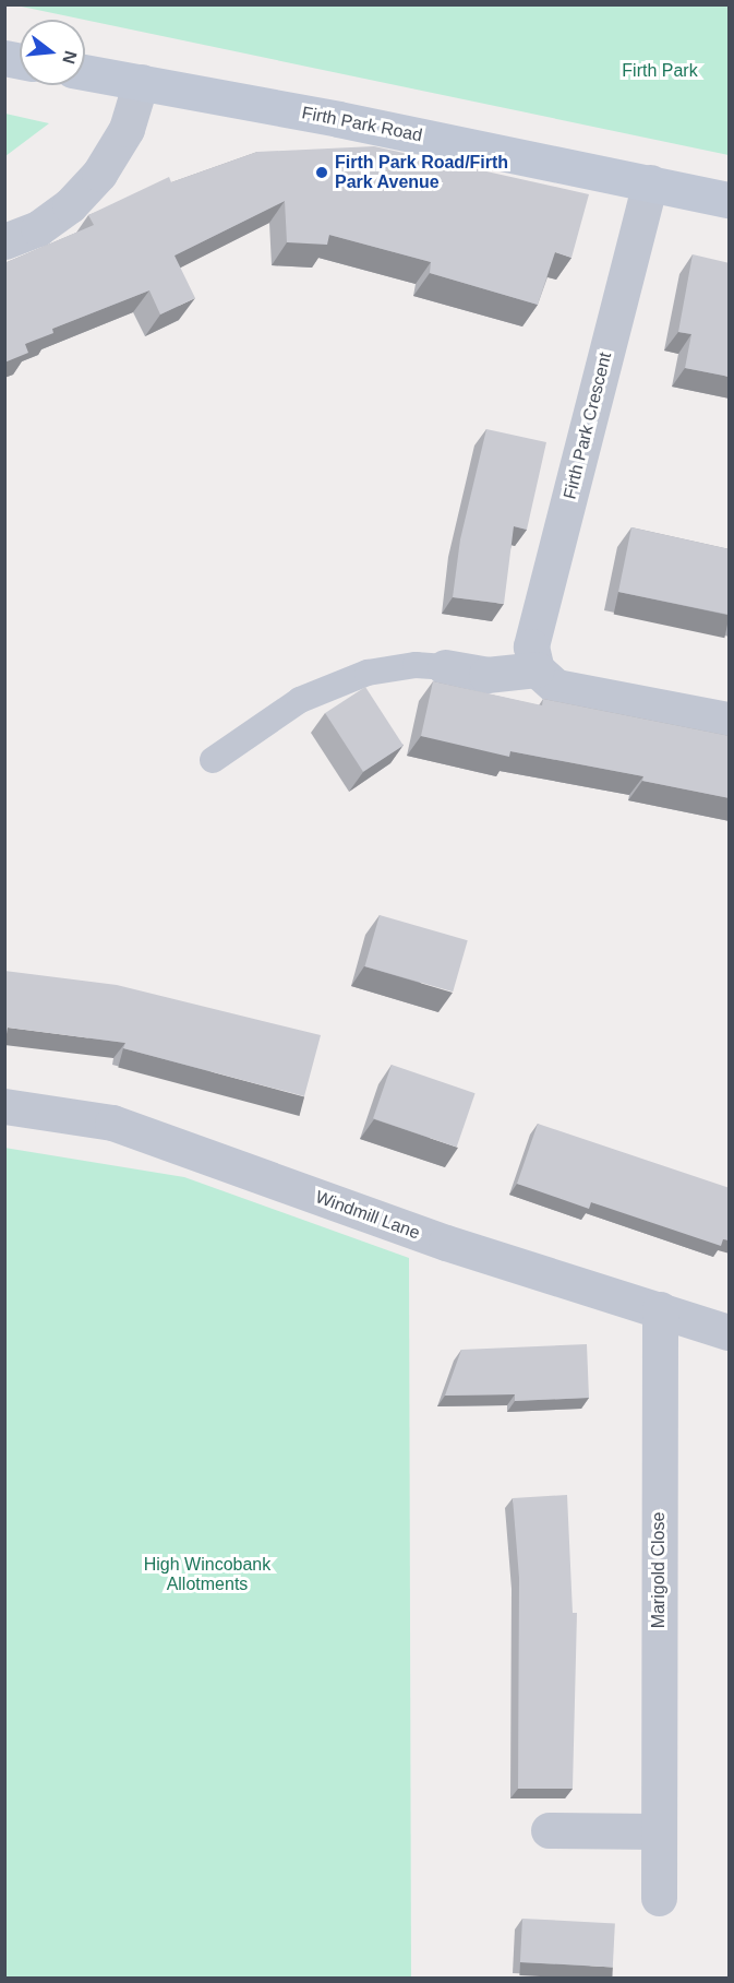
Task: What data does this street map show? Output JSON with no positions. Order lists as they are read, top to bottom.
{
  "streets": {
    "main road": ["Firth Park Road"],
    "street": ["Firth Park Crescent", "Windmill Lane", "Marigold Close"]
  },
  "crossings": [
    ["Firth Park Road", "Firth Park Crescent"],
    ["Windmill Lane", "Marigold Close"]
  ],
  "parks": ["Firth Park", "High Wincobank Allotments"],
  "places": ["Firth Park Road/Firth Park Avenue"],
  "north": "right"
}
